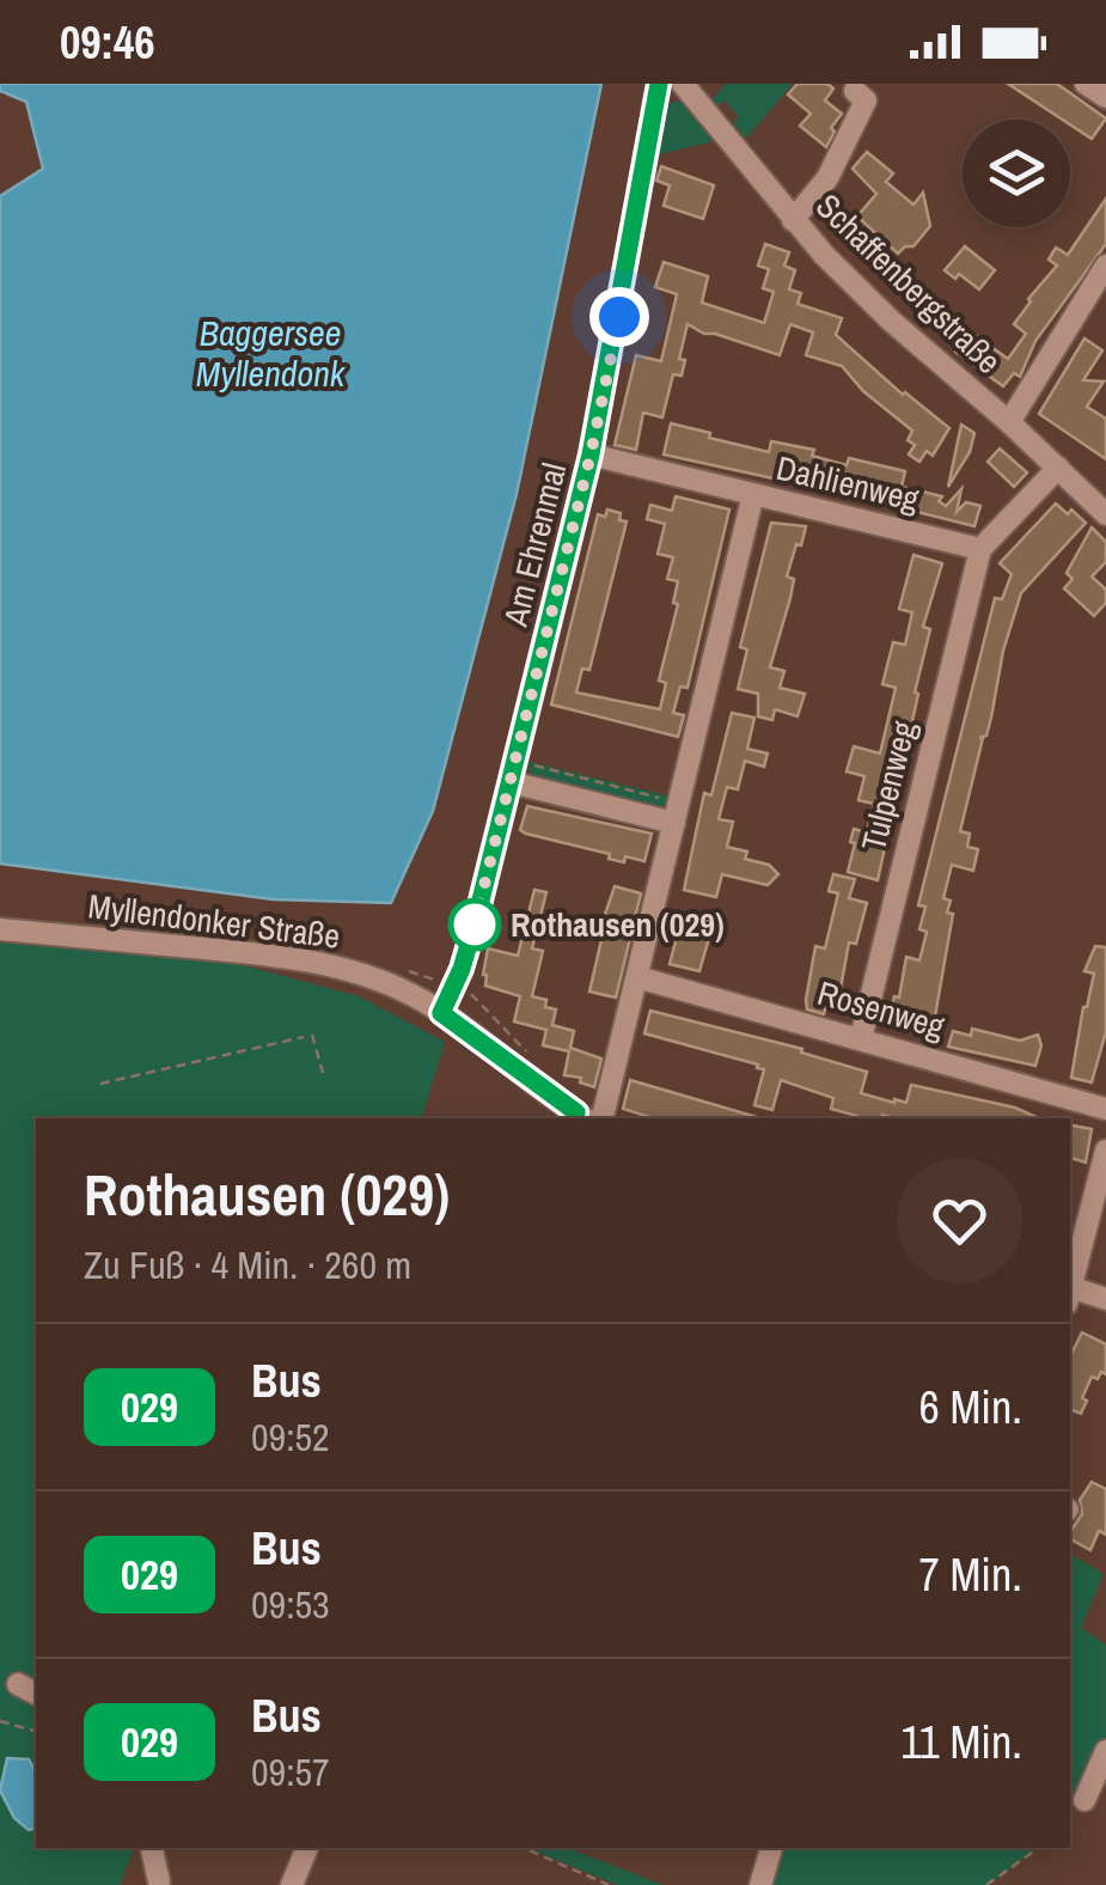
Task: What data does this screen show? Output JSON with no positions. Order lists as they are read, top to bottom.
{
  "streets": {
    "street": [
      "Schaffenbergstraße",
      "Dahlienweg",
      "Am Ehrenmal",
      "Tulpenweg",
      "Myllendonker Straße",
      "Rosenweg"
    ]
  },
  "crossings": [
    ["Dahlienweg", "Am Ehrenmal"],
    ["Dahlienweg", "Tulpenweg"],
    ["Am Ehrenmal", "Myllendonker Straße"],
    ["Tulpenweg", "Rosenweg"]
  ],
  "water": ["Baggersee Myllendonk"],
  "places": ["Rothausen (029)"],
  "lines": ["bus line 029"],
  "page": {
    "status": "09:46",
    "heading": ["Rothausen (029)", "Zu Fuß · 4 Min. · 260 m"],
    "list": [
      {
        "mark": "029",
        "name": "Bus",
        "note": "09:52",
        "value": "6 Min."
      },
      {
        "mark": "029",
        "name": "Bus",
        "note": "09:53",
        "value": "7 Min."
      },
      {
        "mark": "029",
        "name": "Bus",
        "note": "09:57",
        "value": "11 Min."
      }
    ]
  }
}
